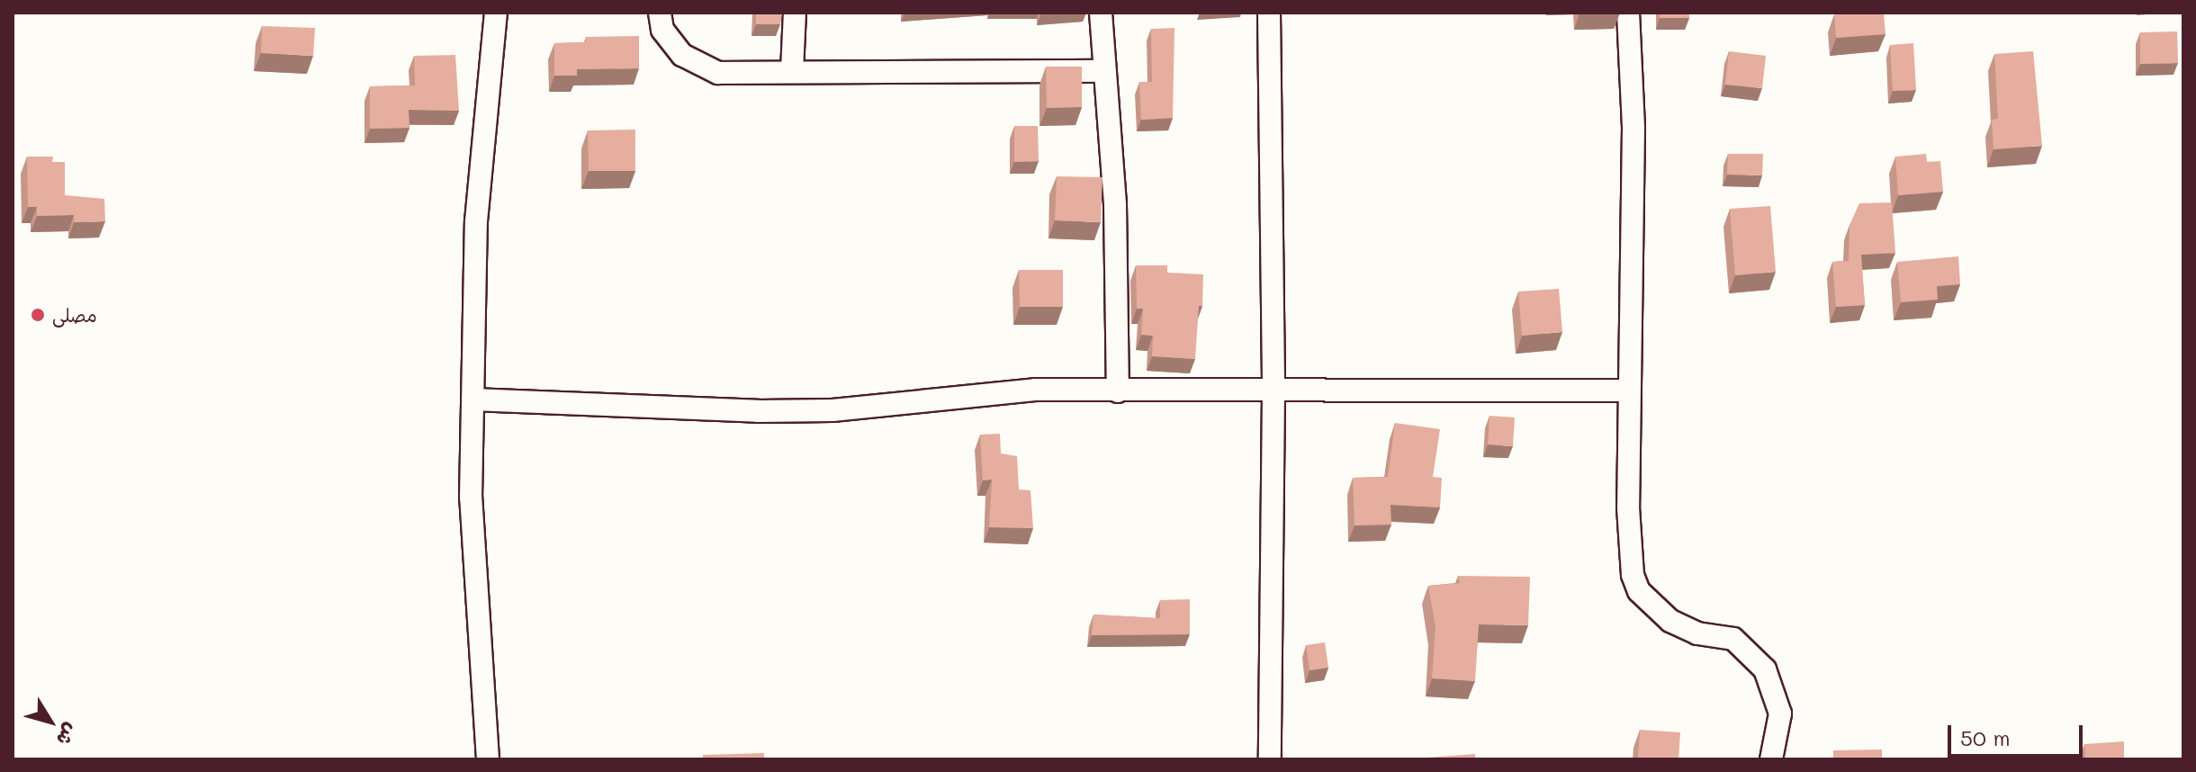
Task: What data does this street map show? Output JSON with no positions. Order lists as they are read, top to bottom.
{
  "places": ["مصلى"],
  "scale_bar": "50 m",
  "north": "bottom right"
}
